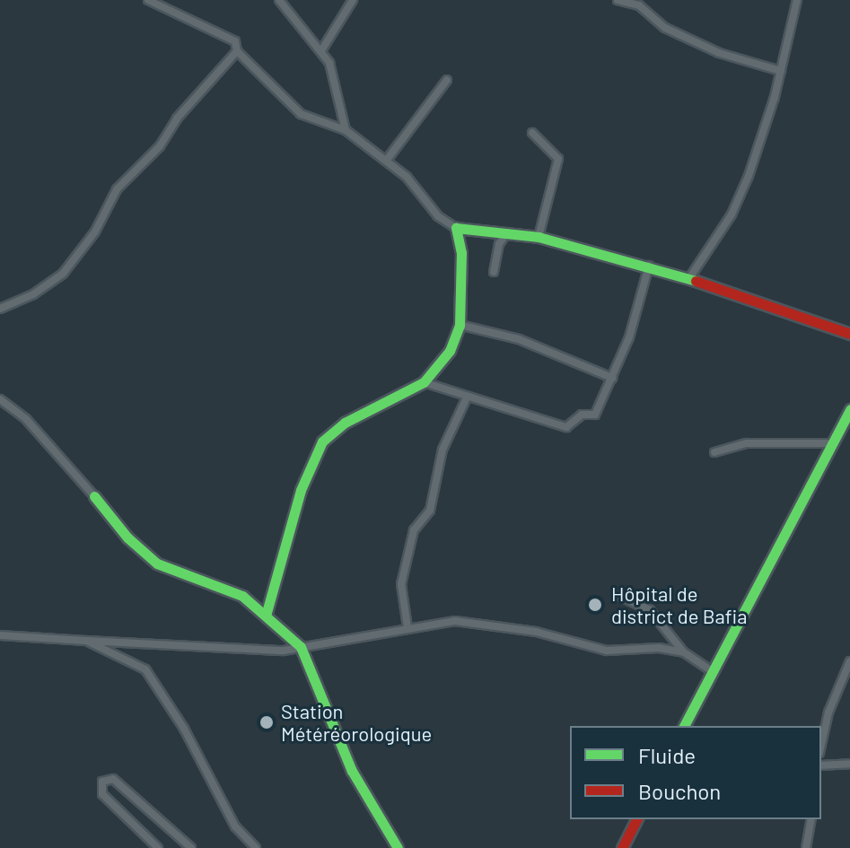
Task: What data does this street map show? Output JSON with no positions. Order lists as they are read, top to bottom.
{
  "places": ["Hôpital de district de Bafia", "Station Météréorologique"],
  "legend": ["Fluide", "Bouchon"]
}
